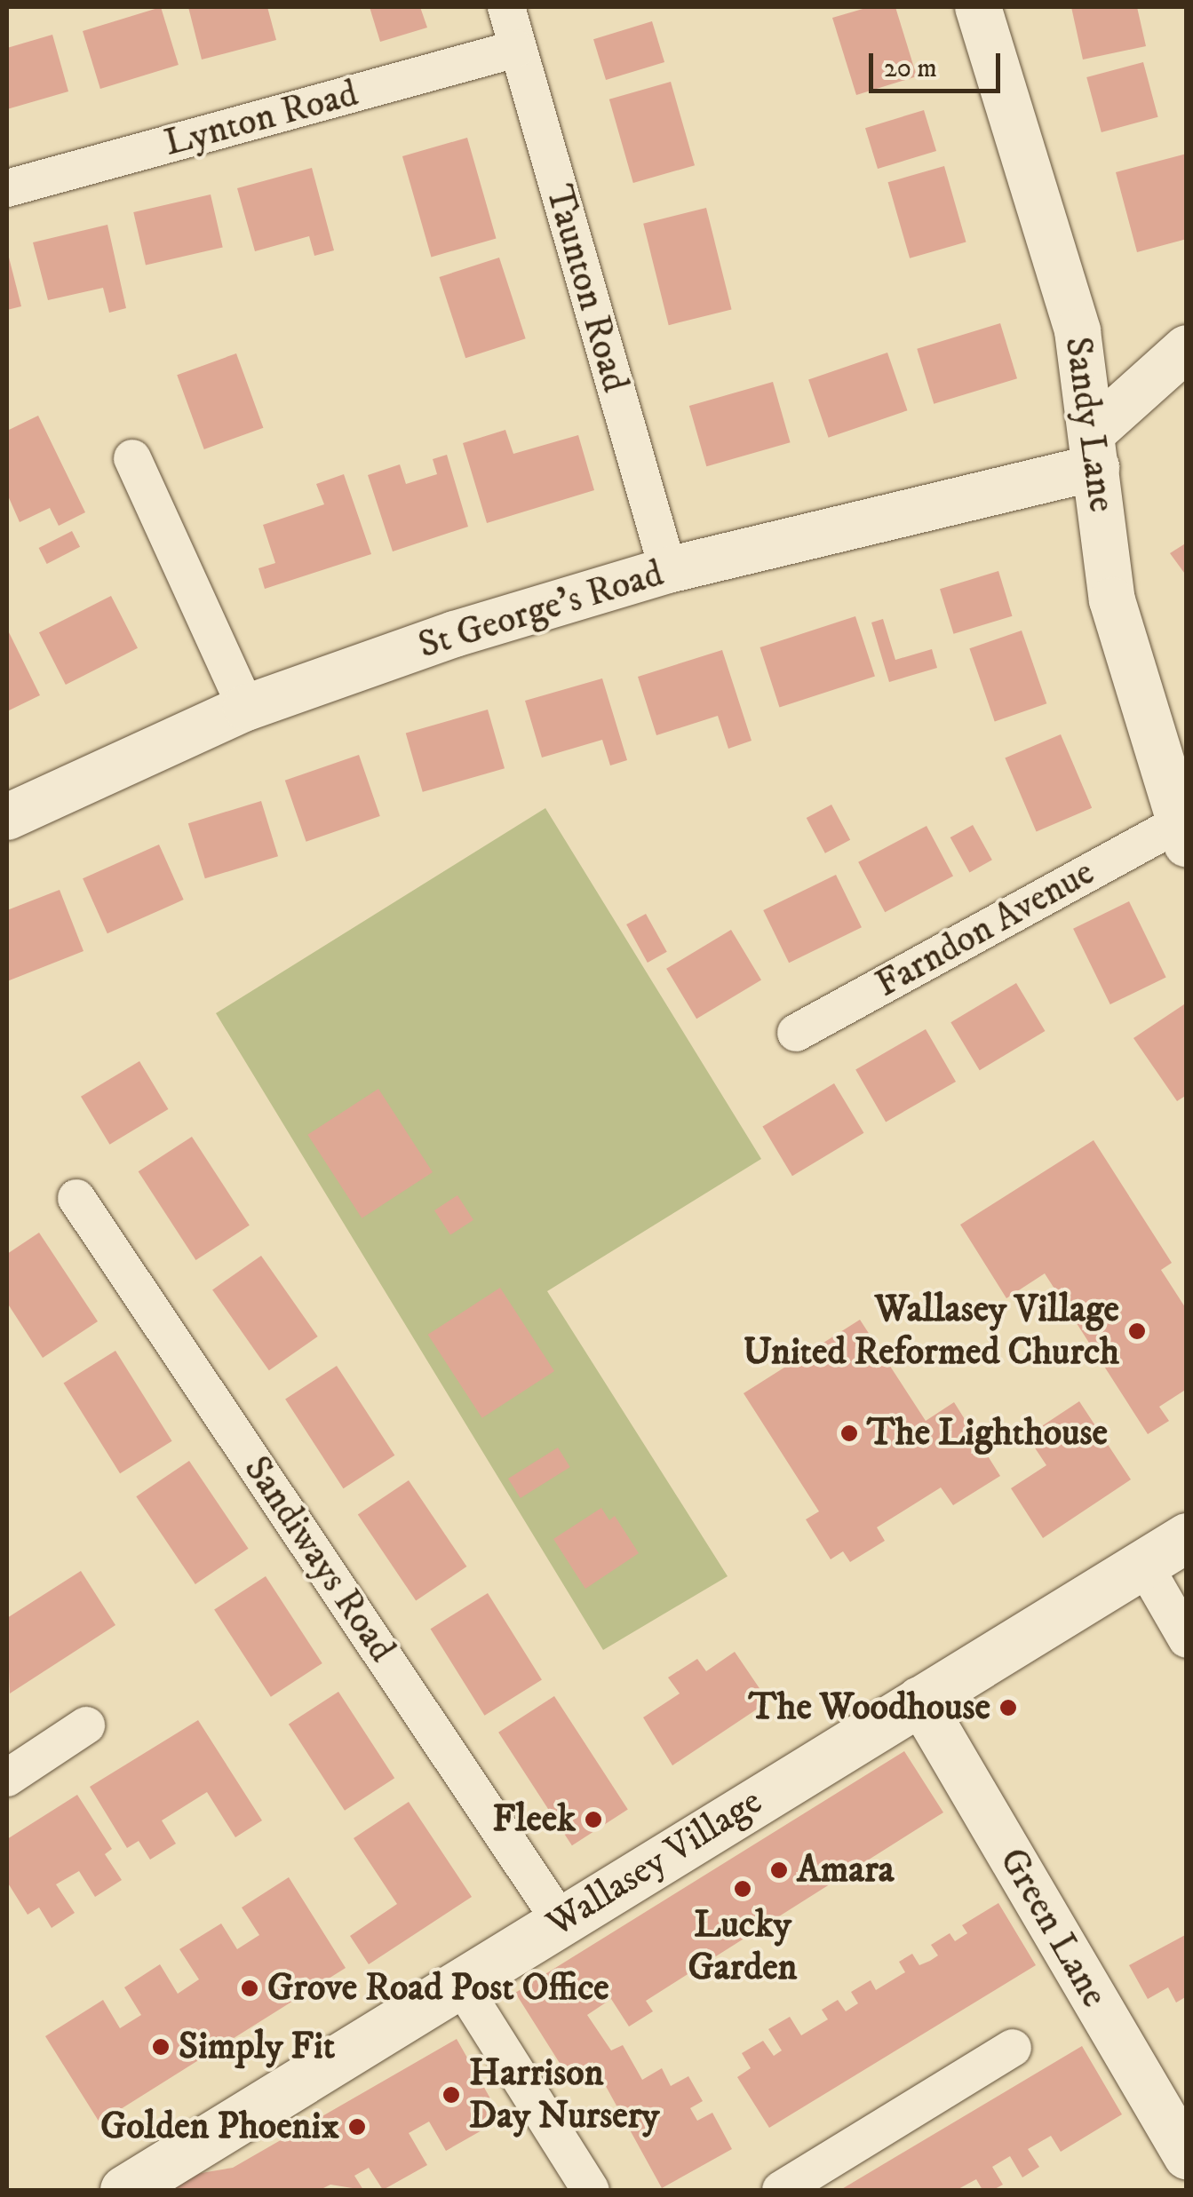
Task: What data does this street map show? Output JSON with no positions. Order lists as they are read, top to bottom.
{
  "streets": {
    "main road": ["Wallasey Village"],
    "street": [
      "Lynton Road",
      "Taunton Road",
      "Sandy Lane",
      "St George's Road",
      "Farndon Avenue",
      "Sandiways Road",
      "Green Lane"
    ]
  },
  "crossings": [
    ["Lynton Road", "Taunton Road"],
    ["Taunton Road", "St George's Road"],
    ["Sandy Lane", "St George's Road"],
    ["Sandy Lane", "Farndon Avenue"],
    ["Sandiways Road", "Wallasey Village"],
    ["Wallasey Village", "Green Lane"]
  ],
  "places": [
    "Wallasey Village United Reformed Church",
    "The Lighthouse",
    "The Woodhouse",
    "Fleek",
    "Amara",
    "Lucky Garden",
    "Grove Road Post Office",
    "Simply Fit",
    "Harrison Day Nursery",
    "Golden Phoenix"
  ],
  "scale_bar": "20 m"
}
